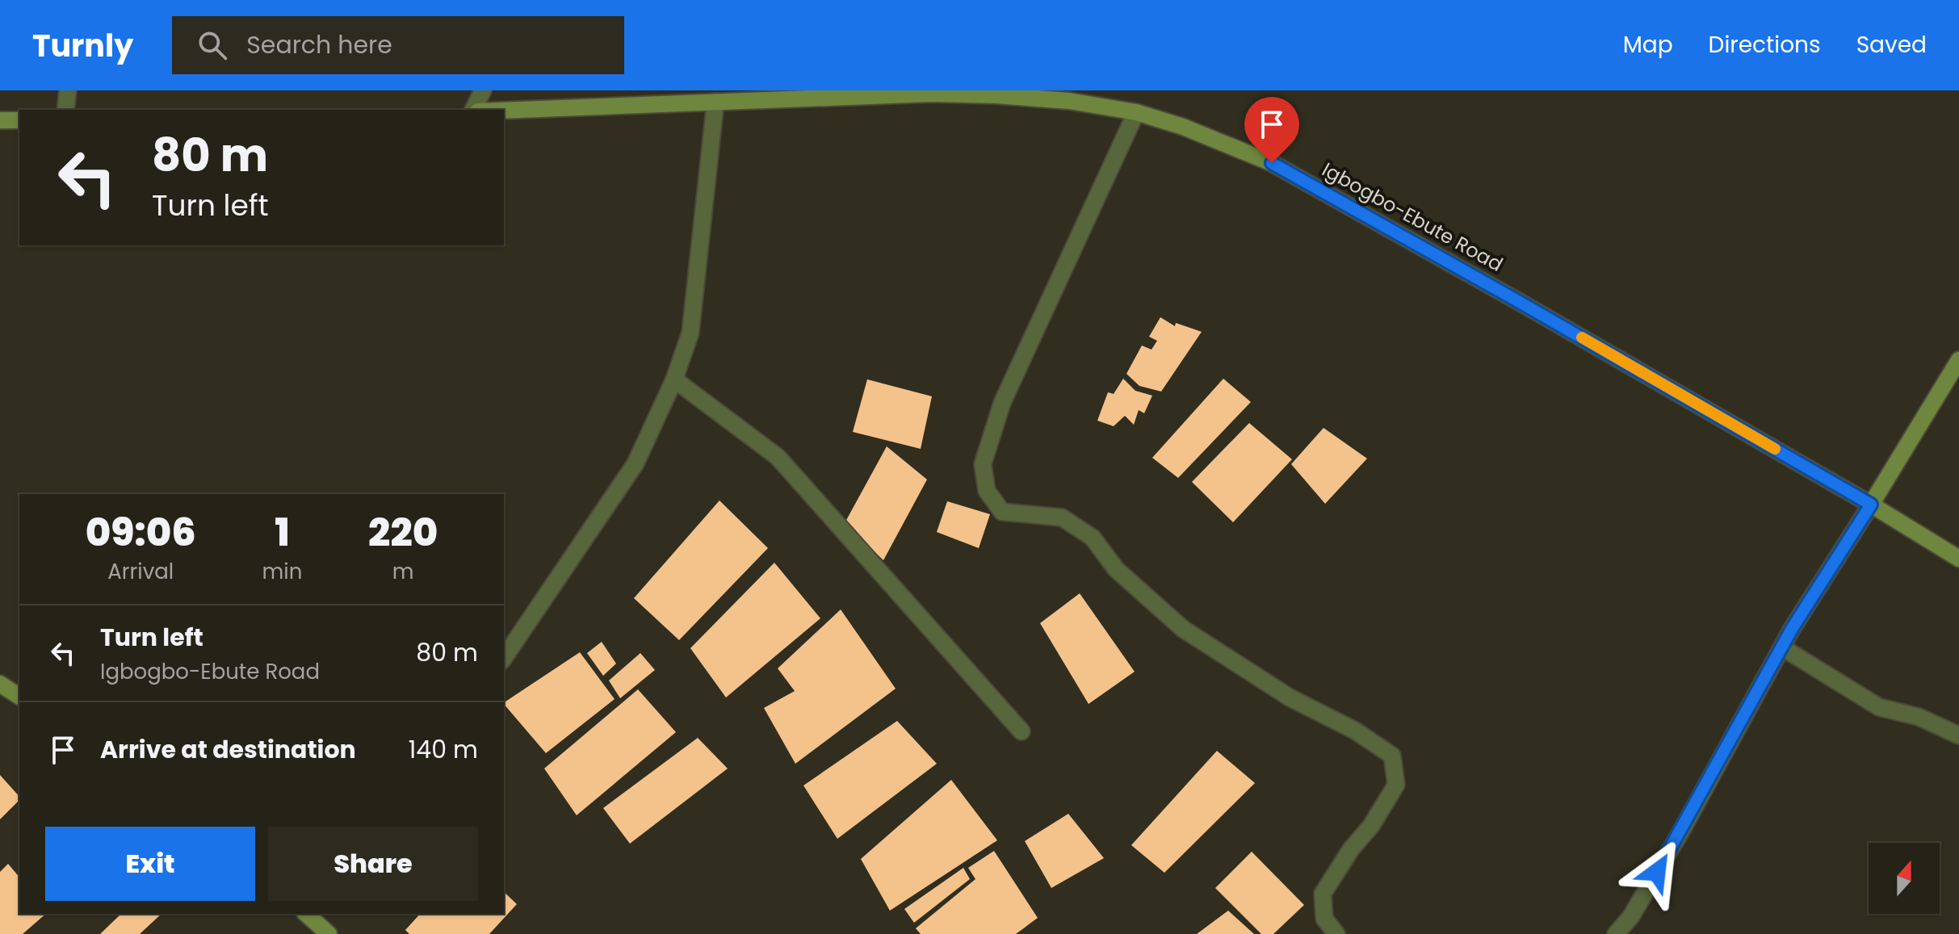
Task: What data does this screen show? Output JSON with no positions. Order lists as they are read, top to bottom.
{
  "streets": {
    "main road": ["Igbogbo-Ebute Road"]
  },
  "north": "top",
  "page": {
    "header": "Turnly",
    "search": "Search here",
    "nav": ["Map", "Directions", "Saved"],
    "turn": ["80 m", "Turn left"],
    "eta": [
      "09:06",
      "Arrival",
      "1",
      "min",
      "220",
      "m"
    ],
    "list": [
      {
        "name": "Turn left",
        "note": "Igbogbo-Ebute Road",
        "value": "80 m"
      },
      {
        "name": "Arrive at destination",
        "value": "140 m"
      }
    ],
    "buttons": ["Exit", "Share"]
  }
}
